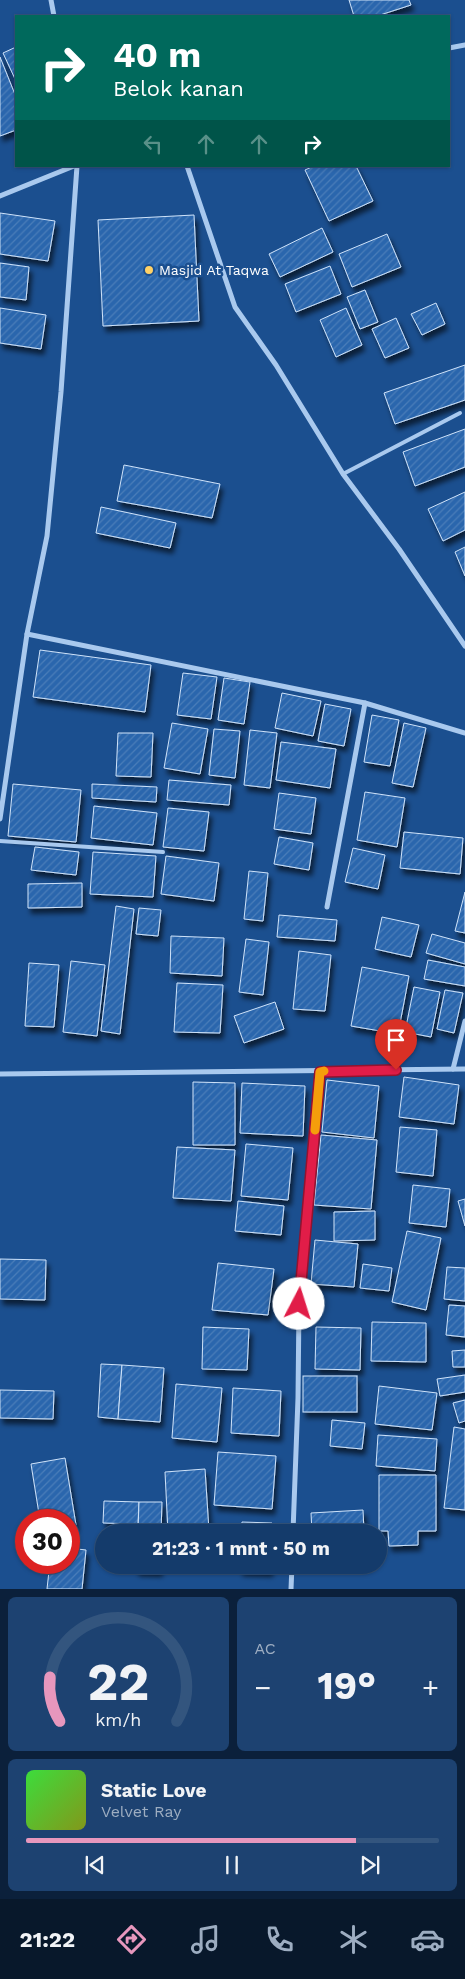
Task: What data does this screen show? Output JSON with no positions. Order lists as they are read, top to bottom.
{
  "places": ["Masjid At Taqwa"],
  "page": {
    "turn": ["40 m", "Belok kanan"],
    "limit": "30",
    "trip": "21:23 · 1 mnt · 50 m",
    "tile": "AC",
    "heat": ["−", "19°", "+"],
    "song": ["Static Love", "Velvet Ray"],
    "tabs": "21:22",
    "gauge": ["22", "km/h"]
  }
}
